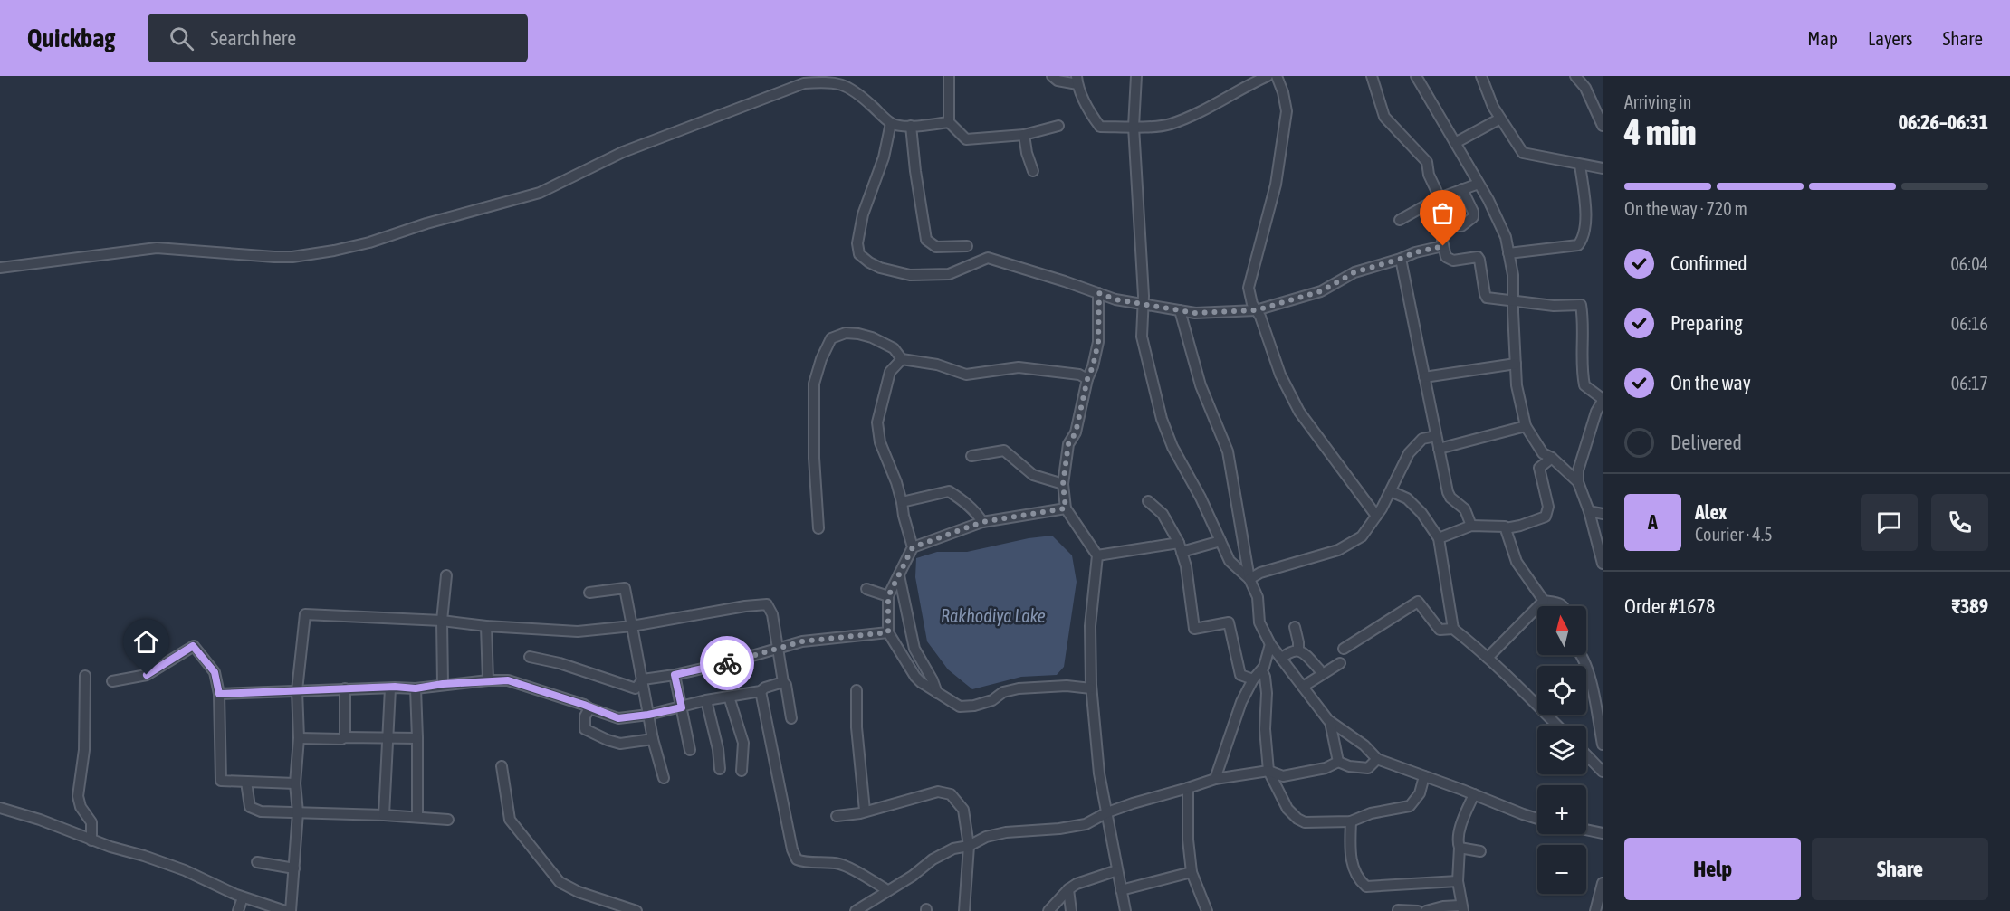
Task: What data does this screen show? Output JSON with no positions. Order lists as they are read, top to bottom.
{
  "water": ["Rakhodiya Lake"],
  "north": "top",
  "page": {
    "header": "Quickbag",
    "search": "Search here",
    "nav": ["Map", "Layers", "Share"],
    "heading": ["4 min", "Arriving in", "06:26–06:31"],
    "panel": [
      "Alex",
      "Courier · 4.5",
      "Order #1678",
      "₹389"
    ],
    "bar": "On the way · 720 m",
    "list": [
      ["Confirmed", "06:04"],
      ["Preparing", "06:16"],
      ["On the way", "06:17"],
      "Delivered"
    ],
    "round": "A",
    "map_buttons": ["+", "−"],
    "buttons": ["Help", "Share"]
  }
}
